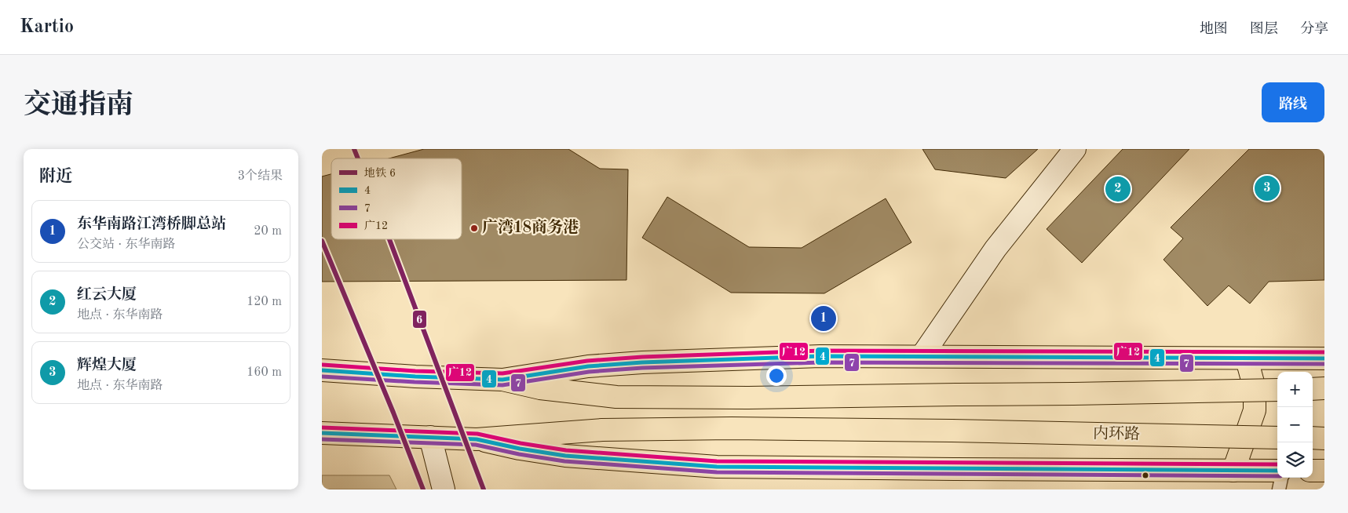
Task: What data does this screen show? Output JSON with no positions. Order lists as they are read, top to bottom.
{
  "streets": {
    "main road": ["内环路"]
  },
  "places": ["广湾18商务港"],
  "lines": [
    "metro line 6",
    "transit line 广12",
    "transit line 4",
    "transit line 7"
  ],
  "legend": [
    "地铁 6",
    "4",
    "7",
    "广12"
  ],
  "page": {
    "header": "Kartio",
    "nav": ["地图", "图层", "分享"],
    "title": "交通指南",
    "buttons": "路线",
    "heading": ["附近", "3个结果"],
    "pins": ["3", "2", "1"],
    "list": [
      {
        "mark": "1",
        "name": "东华南路江湾桥脚总站",
        "note": "公交站 · 东华南路",
        "value": "20 m"
      },
      {
        "mark": "2",
        "name": "红云大厦",
        "note": "地点 · 东华南路",
        "value": "120 m"
      },
      {
        "mark": "3",
        "name": "辉煌大厦",
        "note": "地点 · 东华南路",
        "value": "160 m"
      }
    ],
    "map_buttons": ["+", "−"]
  }
}
